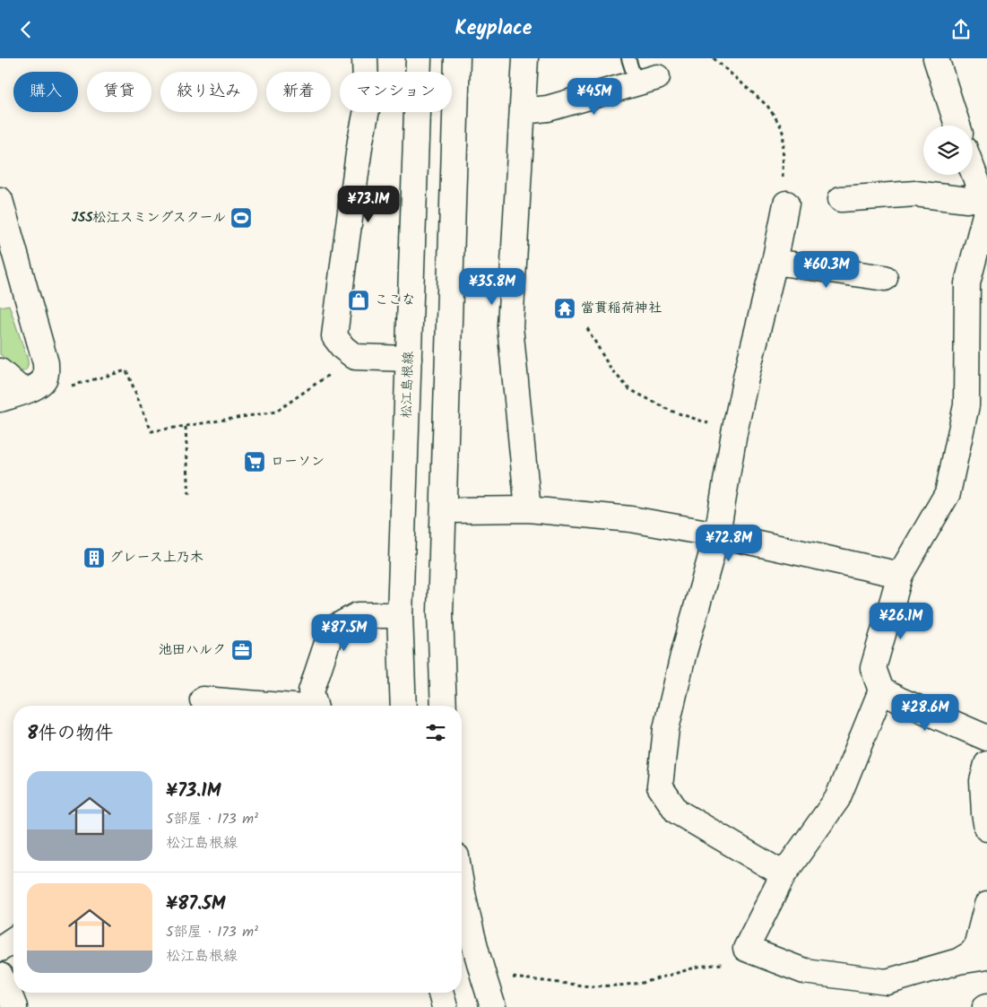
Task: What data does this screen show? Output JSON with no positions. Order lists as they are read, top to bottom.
{
  "streets": {
    "street": ["松江島根線"]
  },
  "places": {
    "sports": ["JSS松江スミングスクール"],
    "shop": ["ここな"],
    "temple": ["當貫稲荷神社"],
    "supermarket": ["ローソン"],
    "building": ["グレース上乃木"],
    "office": ["池田ハルク"]
  },
  "page": {
    "header": "Keyplace",
    "chip": [
      "購入",
      "賃貸",
      "絞り込み",
      "新着",
      "マンション"
    ],
    "price": [
      "¥45M",
      "¥73.1M",
      "¥60.3M",
      "¥35.8M",
      "¥72.8M",
      "¥26.1M",
      "¥87.5M",
      "¥28.6M"
    ],
    "heading": "8件の物件",
    "list": [
      {
        "name": "¥73.1M",
        "note": "5部屋 · 173 m² · 松江島根線"
      },
      {
        "name": "¥87.5M",
        "note": "5部屋 · 173 m² · 松江島根線"
      }
    ]
  }
}
